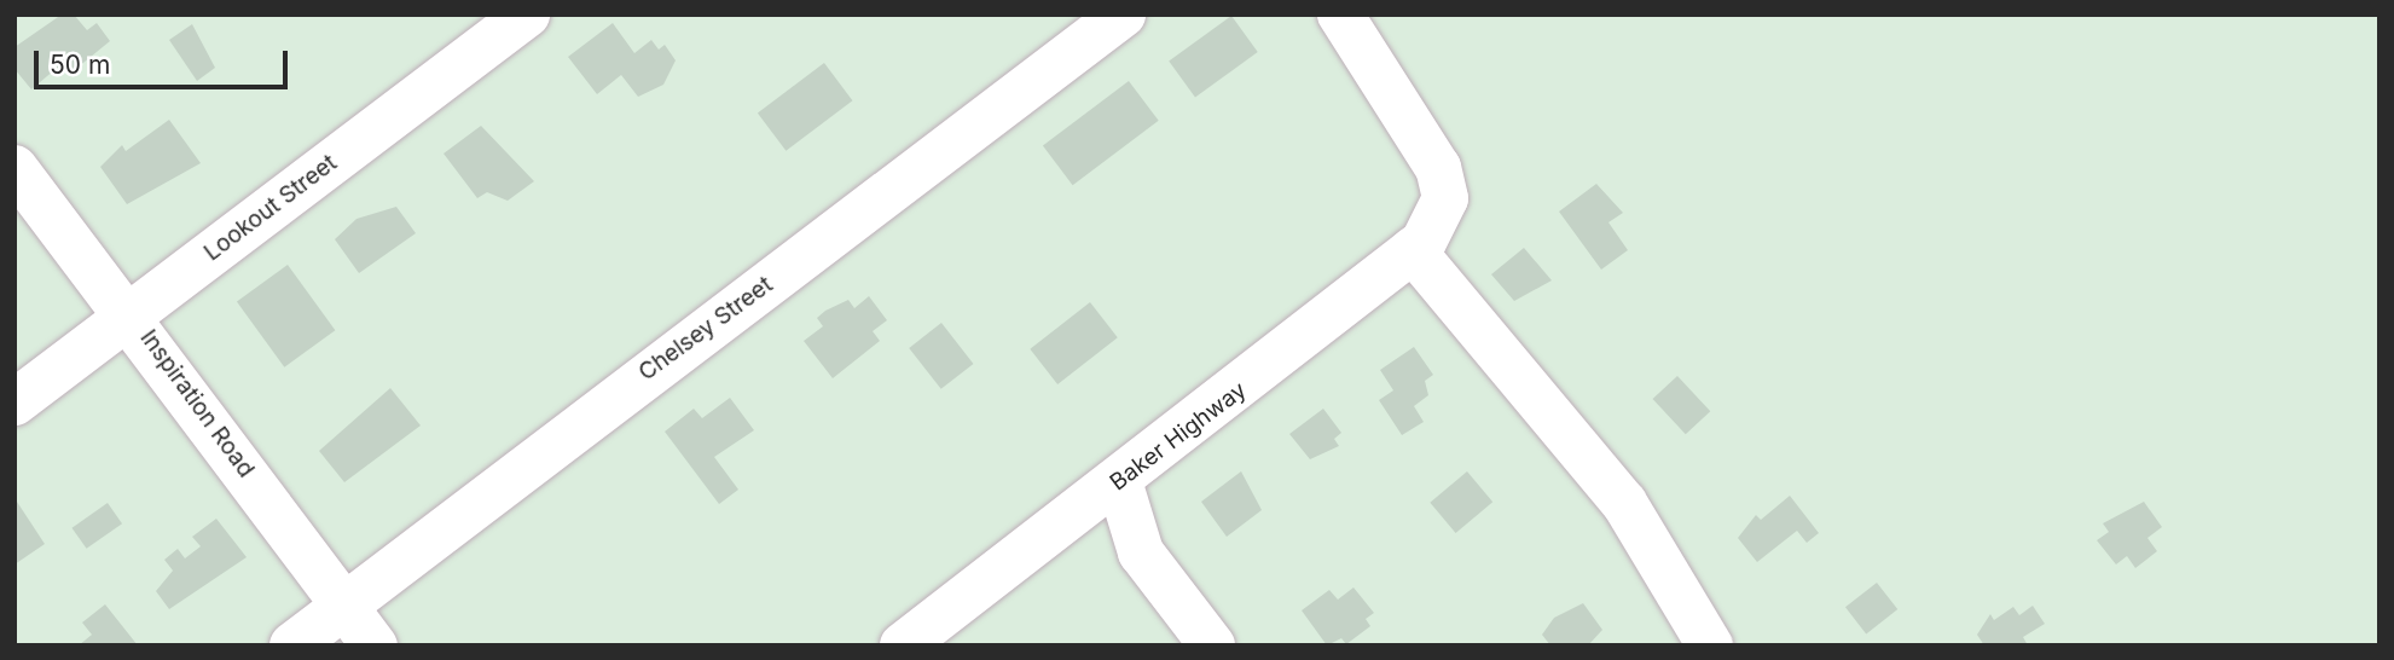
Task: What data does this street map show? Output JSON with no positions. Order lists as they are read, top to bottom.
{
  "streets": {
    "street": [
      "Lookout Street",
      "Chelsey Street",
      "Inspiration Road",
      "Baker Highway"
    ]
  },
  "crossings": [
    ["Lookout Street", "Inspiration Road"],
    ["Chelsey Street", "Inspiration Road"]
  ],
  "scale_bar": "50 m"
}
